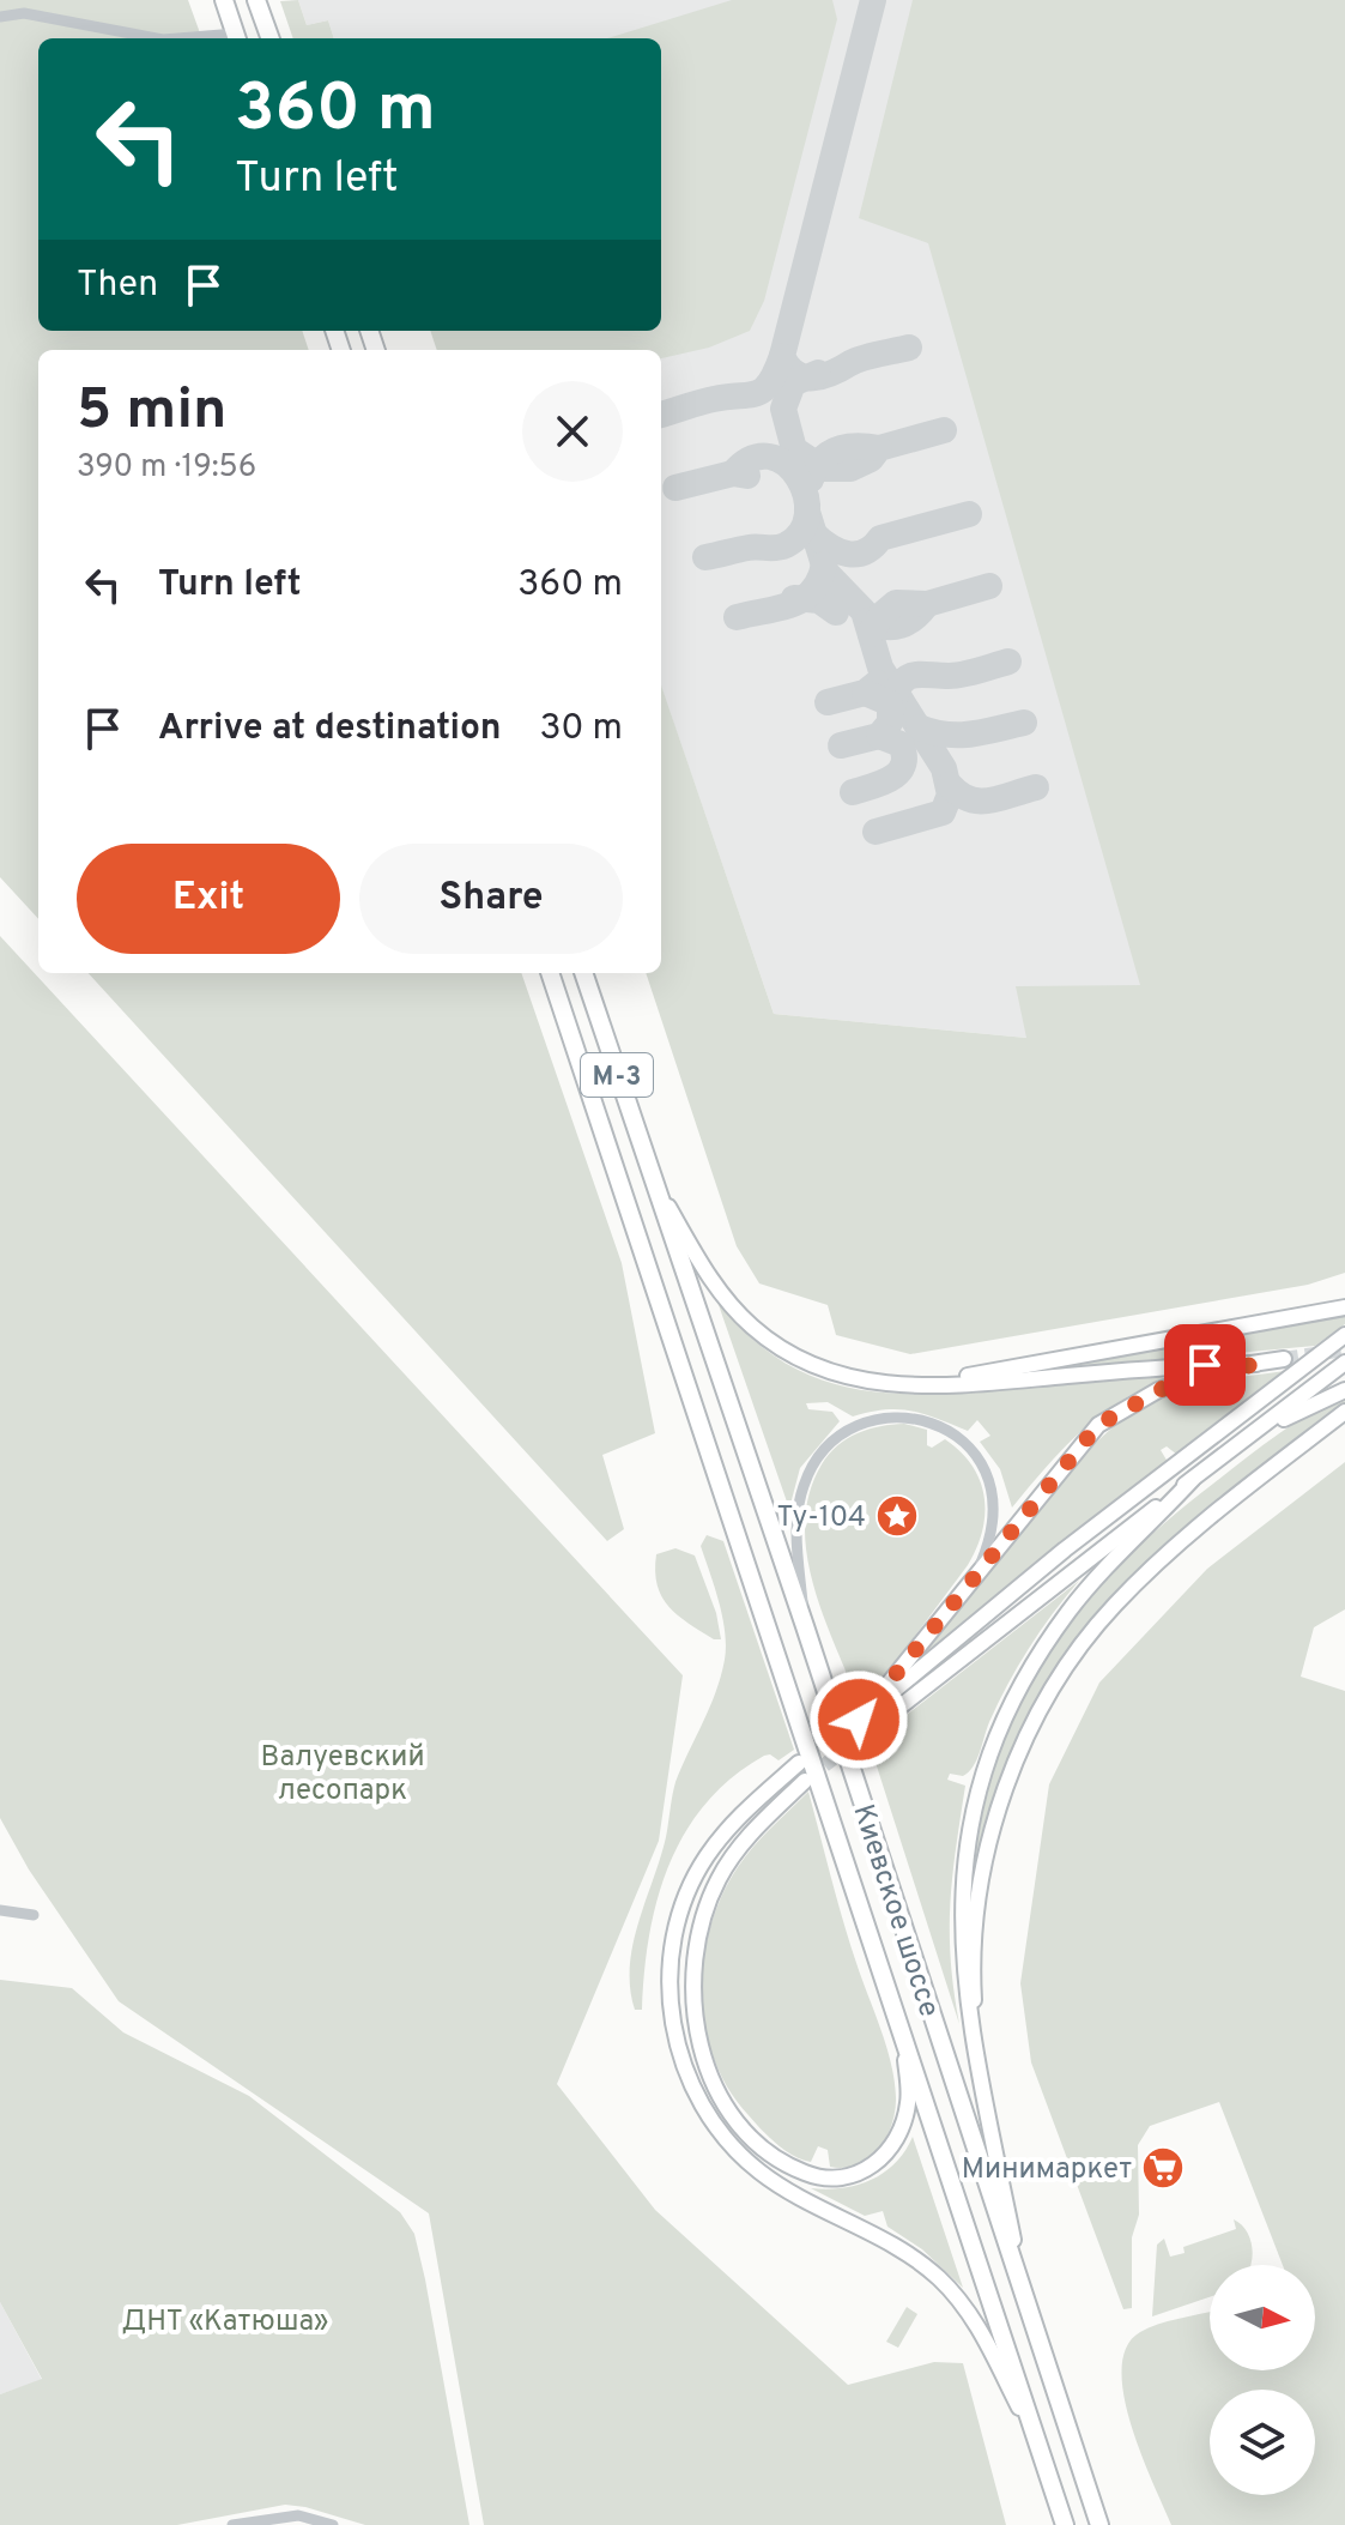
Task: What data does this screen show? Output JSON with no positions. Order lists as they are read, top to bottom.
{
  "streets": {
    "highway": ["М-3", "Киевское шоссе"]
  },
  "parks": ["Валуевский лесопарк", "ДНТ «Катюша»"],
  "places": {
    "place": ["Ту-104"],
    "supermarket": ["Минимаркет"]
  },
  "north": "right",
  "page": {
    "turn": ["360 m", "Turn left"],
    "then": "Then",
    "heading": ["5 min", "390 m · 19:56"],
    "list": [
      {
        "name": "Turn left",
        "value": "360 m"
      },
      {
        "name": "Arrive at destination",
        "value": "30 m"
      }
    ],
    "buttons": ["Exit", "Share"]
  }
}
